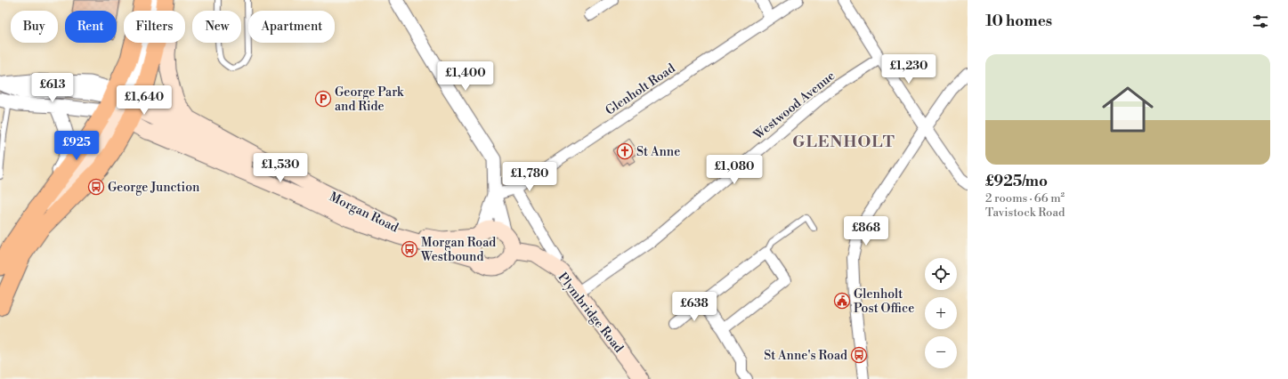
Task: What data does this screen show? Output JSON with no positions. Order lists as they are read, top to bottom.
{
  "streets": {
    "main road": ["Morgan Road", "Plymbridge Road"],
    "street": ["Glenholt Road", "Westwood Avenue"]
  },
  "crossings": [
    ["Glenholt Road", "Plymbridge Road"],
    ["Westwood Avenue", "Plymbridge Road"],
    ["Morgan Road", "Plymbridge Road"]
  ],
  "districts": ["GLENHOLT"],
  "places": {
    "parking": ["George Park and Ride"],
    "church": ["St Anne"],
    "bus stop": ["George Junction", "Morgan Road Westbound", "St Anne's Road"],
    "public building": ["Glenholt Post Office"]
  },
  "page": {
    "heading": "10 homes",
    "chip": [
      "Buy",
      "Rent",
      "Filters",
      "New",
      "Apartment"
    ],
    "list": [
      {
        "name": "£925/mo",
        "note": "2 rooms · 66 m² · Tavistock Road"
      }
    ],
    "price": [
      "£1,230",
      "£1,400",
      "£613",
      "£1,640",
      "£925",
      "£1,530",
      "£1,080",
      "£1,780",
      "£868",
      "£638"
    ],
    "map_buttons": ["+", "−"]
  }
}
